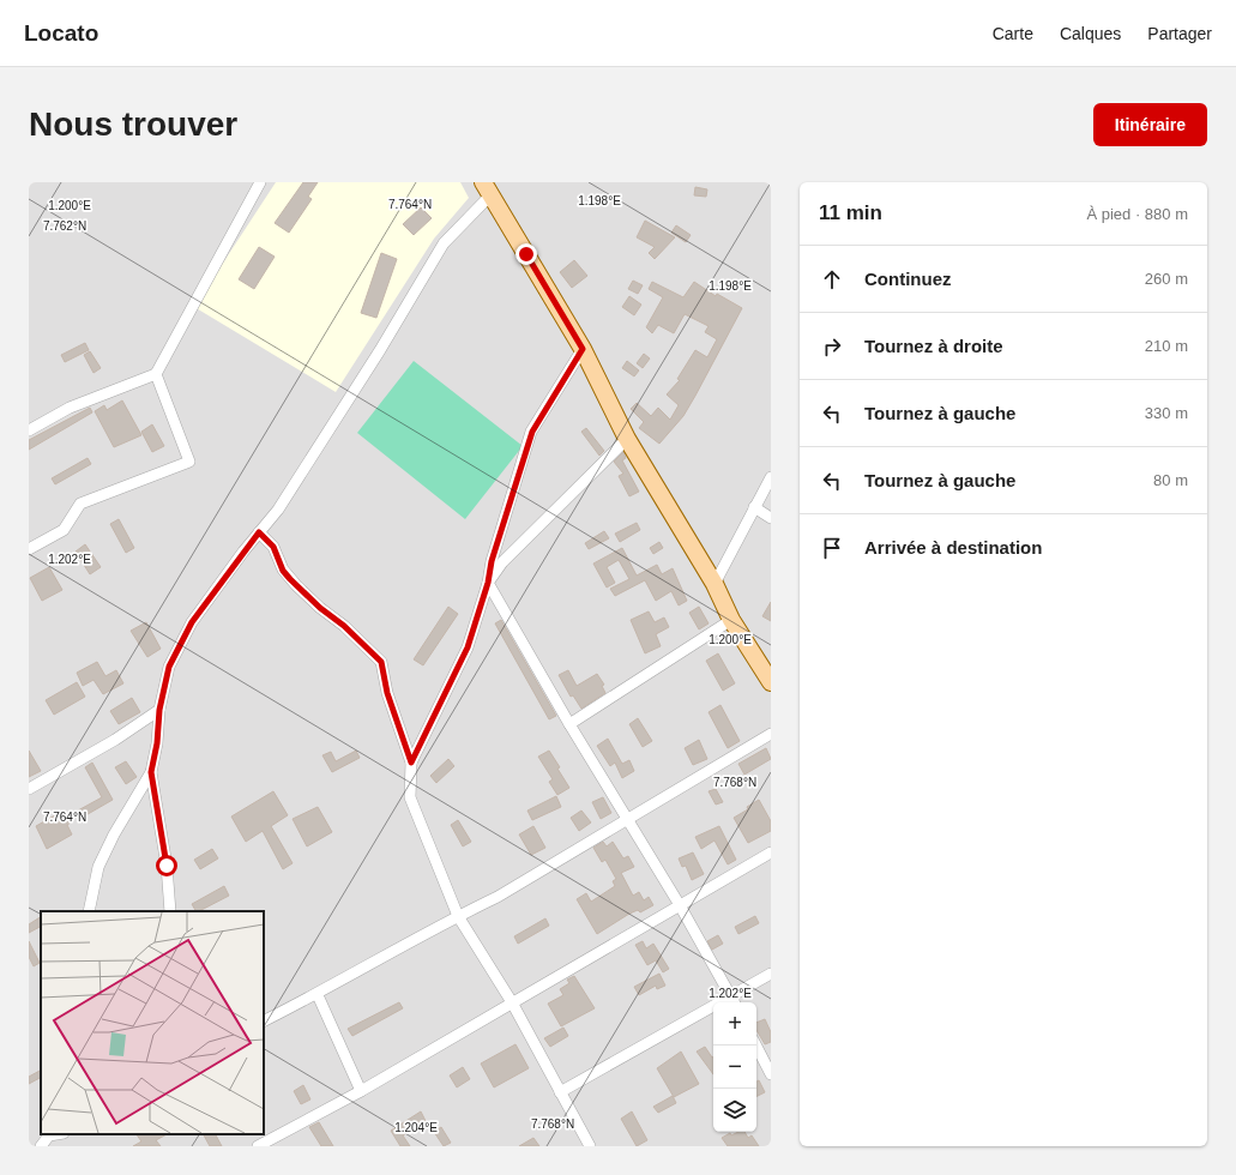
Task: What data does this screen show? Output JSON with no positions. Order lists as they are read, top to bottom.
{
  "page": {
    "header": "Locato",
    "nav": ["Carte", "Calques", "Partager"],
    "buttons": "Itinéraire",
    "title": "Nous trouver",
    "heading": ["11 min", "À pied · 880 m"],
    "list": [
      ["Continuez", "260 m"],
      ["Tournez à droite", "210 m"],
      ["Tournez à gauche", "330 m"],
      ["Tournez à gauche", "80 m"],
      "Arrivée à destination"
    ],
    "map_buttons": ["+", "−"]
  },
  "coordinates": [
    "1.198°E",
    "7.764°N",
    "1.200°E",
    "7.762°N",
    "1.202°E",
    "7.768°N",
    "1.204°E"
  ]
}
